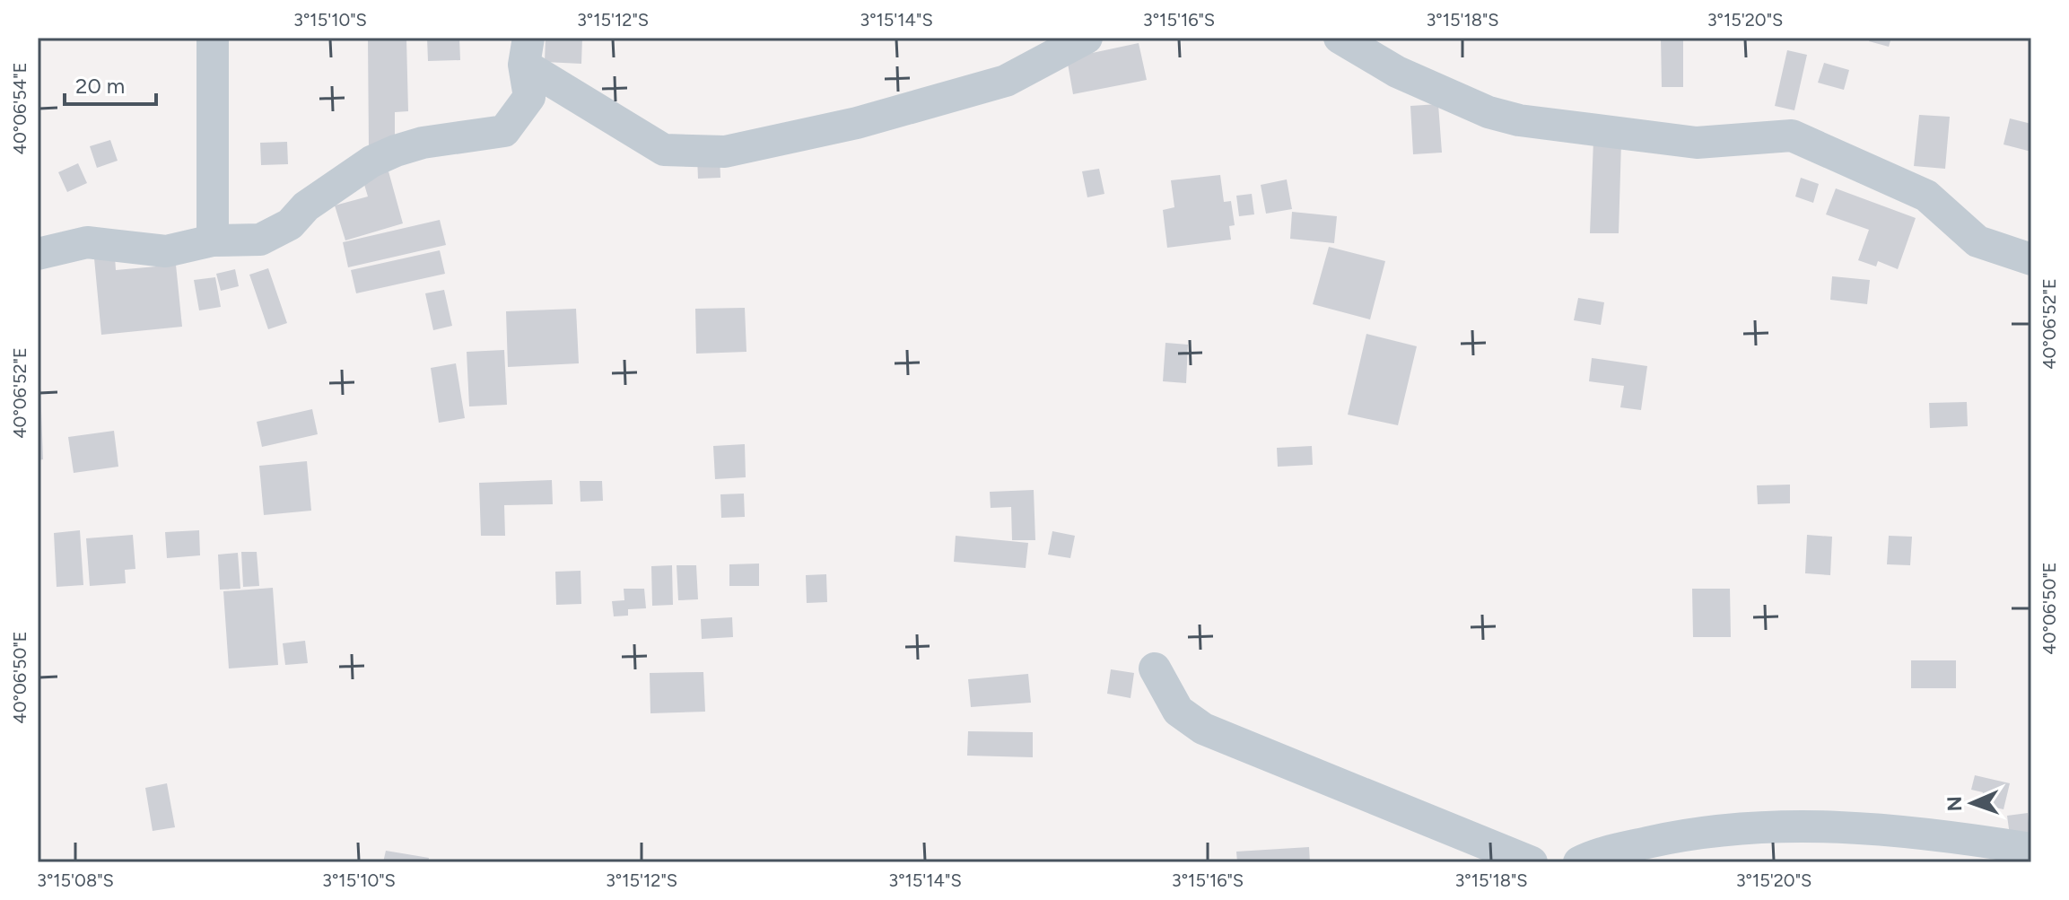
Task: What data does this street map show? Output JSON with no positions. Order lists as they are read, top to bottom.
{
  "scale_bar": "20 m",
  "north": "left",
  "coordinates": [
    "3°15'10\"S",
    "3°15'12\"S",
    "3°15'14\"S",
    "3°15'16\"S",
    "3°15'18\"S",
    "3°15'20\"S",
    "40°06'54\"E",
    "40°06'52\"E",
    "40°06'50\"E",
    "3°15'08\"S"
  ]
}
